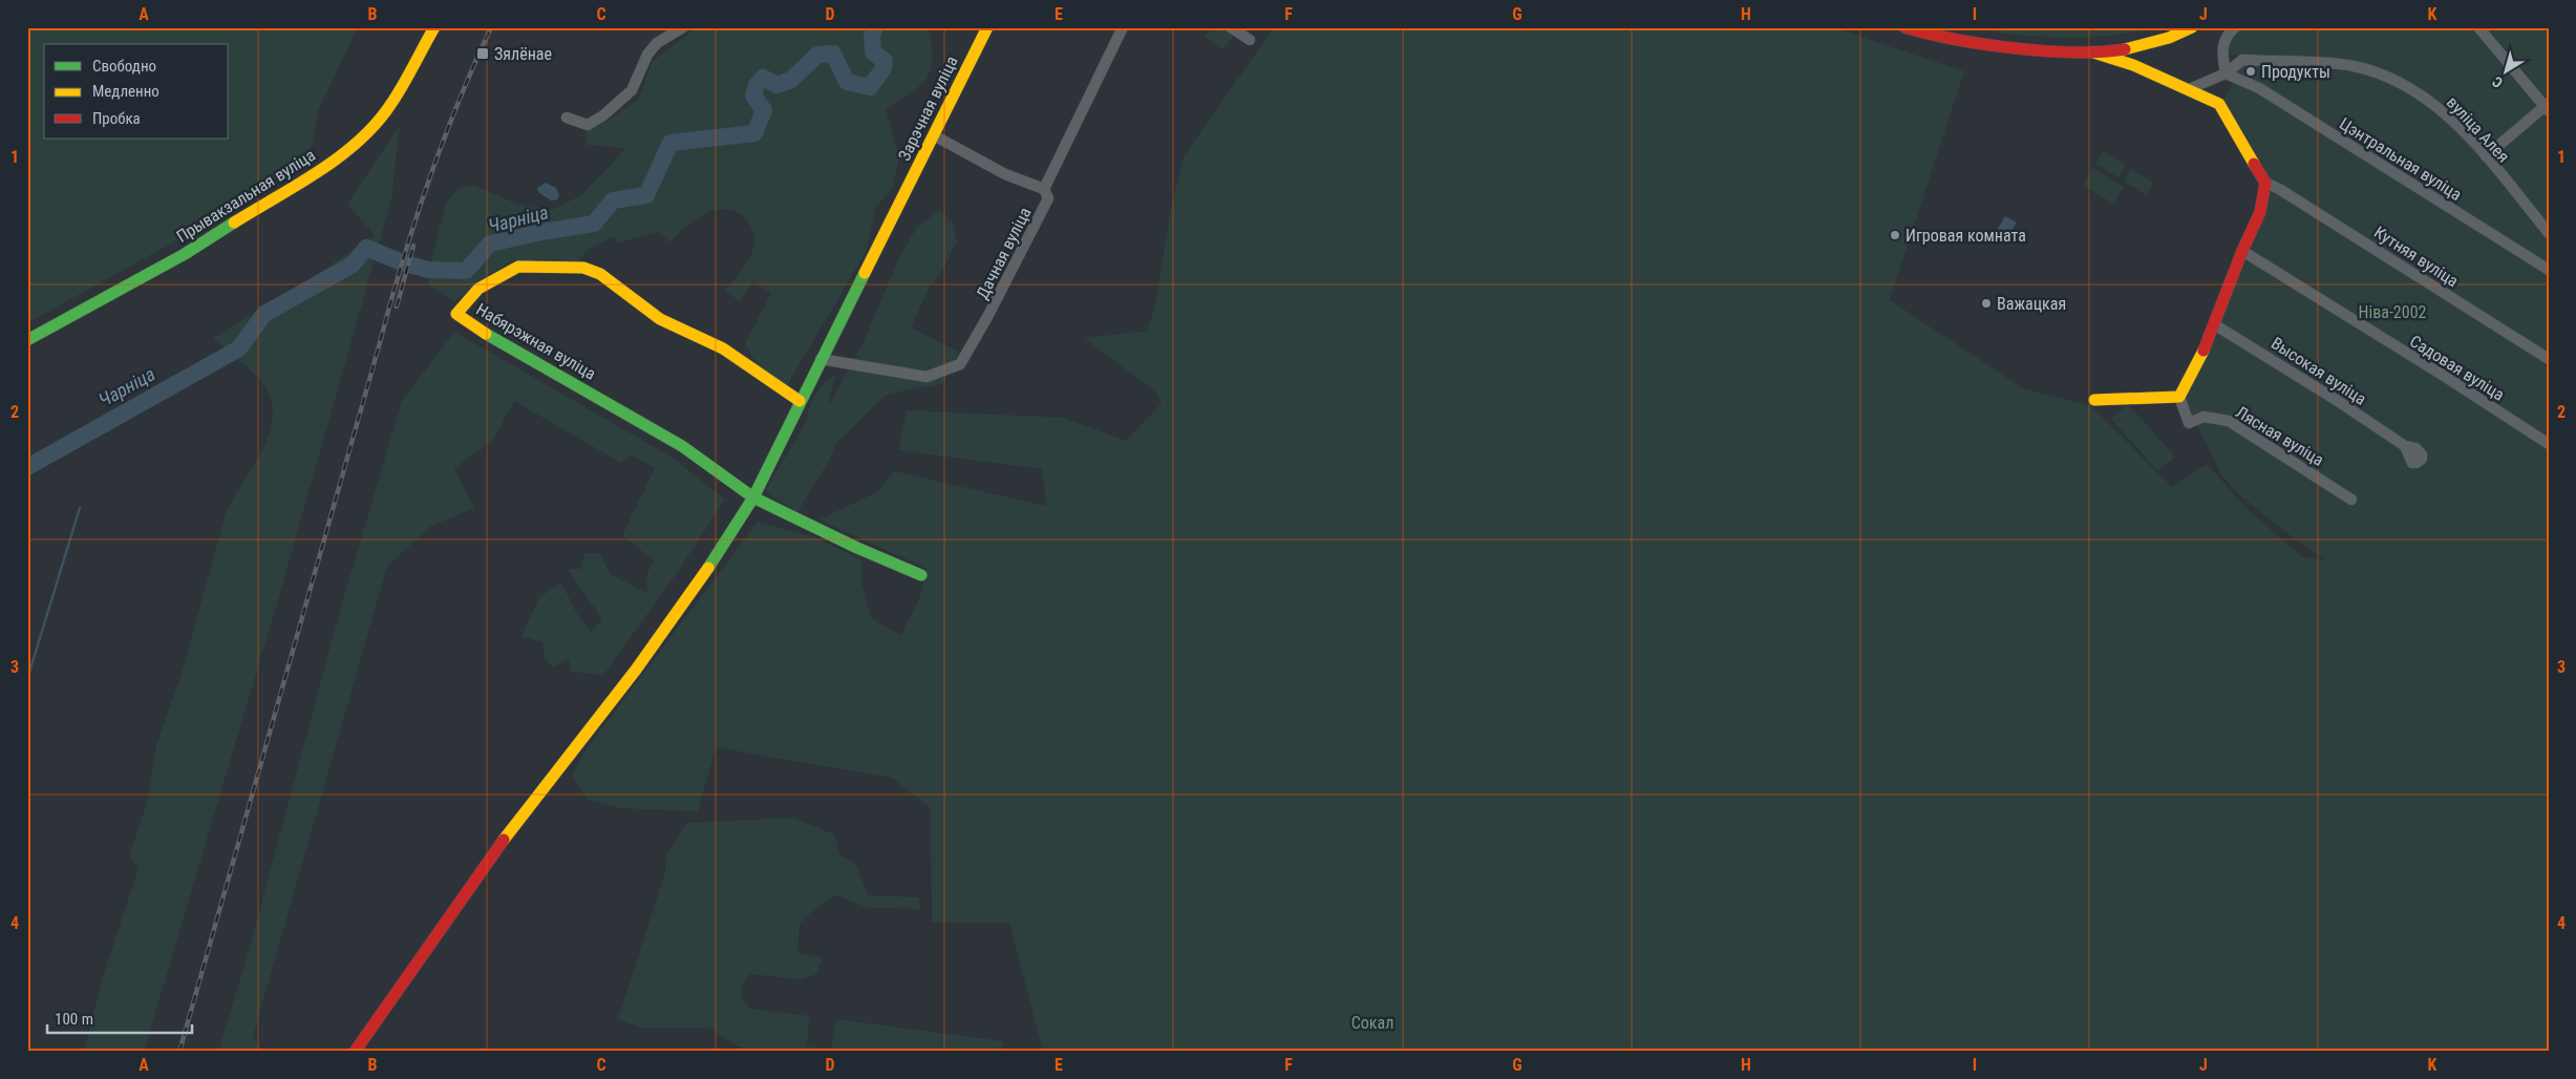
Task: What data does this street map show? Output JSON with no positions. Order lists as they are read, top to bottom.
{
  "streets": {
    "street": [
      "Зарэчная вуліца",
      "вуліца Алея",
      "Цэнтральная вуліца",
      "Прывакзальная вуліца",
      "Дачная вуліца",
      "Кутняя вуліца",
      "Набярэжная вуліца",
      "Садовая вуліца",
      "Высокая вуліца",
      "Лясная вуліца"
    ]
  },
  "crossings": [
    ["Зарэчная вуліца", "Дачная вуліца"],
    ["Зарэчная вуліца", "Набярэжная вуліца"],
    ["вуліца Алея", "Цэнтральная вуліца"]
  ],
  "water": ["Чарніца"],
  "parks": ["Ніва-2002", "Сокал"],
  "places": {
    "transit": ["Зялёнае"],
    "other": ["Продукты", "Игровая комната", "Важацкая"]
  },
  "legend": ["Свободно", "Медленно", "Пробка"],
  "scale_bar": "100 m",
  "north": "bottom left",
  "grid": {
    "columns": [
      "A",
      "B",
      "C",
      "D",
      "E",
      "F",
      "G",
      "H",
      "I",
      "J",
      "K"
    ],
    "rows": [
      "1",
      "2",
      "3",
      "4"
    ]
  }
}
